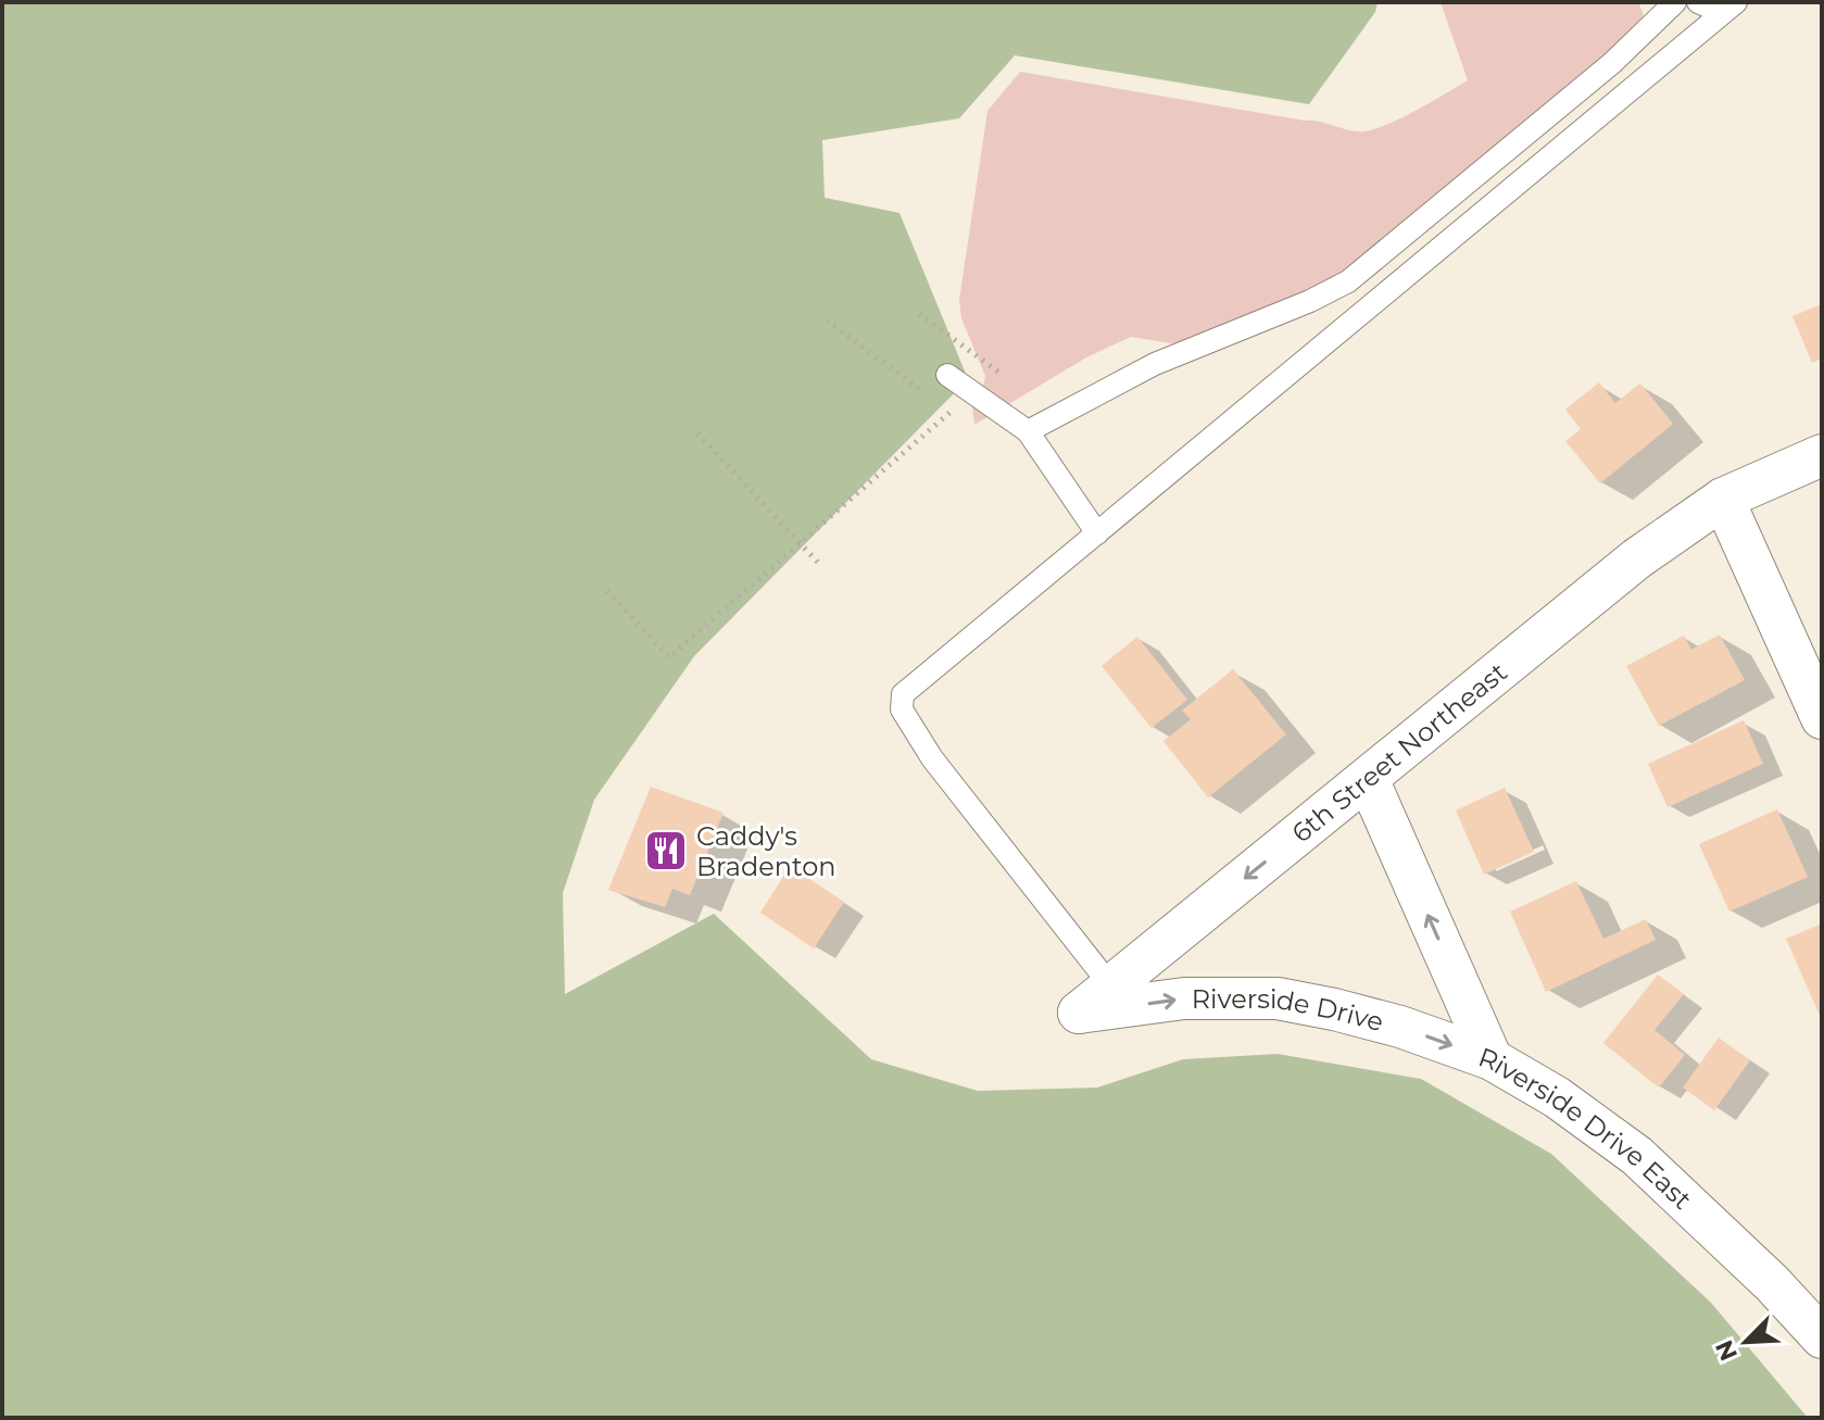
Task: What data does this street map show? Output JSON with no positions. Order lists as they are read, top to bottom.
{
  "streets": {
    "street": ["6th Street Northeast", "Riverside Drive", "Riverside Drive East"]
  },
  "crossings": [
    ["6th Street Northeast", "Riverside Drive"],
    ["6th Street Northeast", "Riverside Drive East"],
    ["Riverside Drive", "Riverside Drive East"]
  ],
  "one_way": ["6th Street Northeast", "Riverside Drive", "Riverside Drive East"],
  "places": {
    "restaurant": ["Caddy's Bradenton"]
  },
  "north": "bottom left"
}
